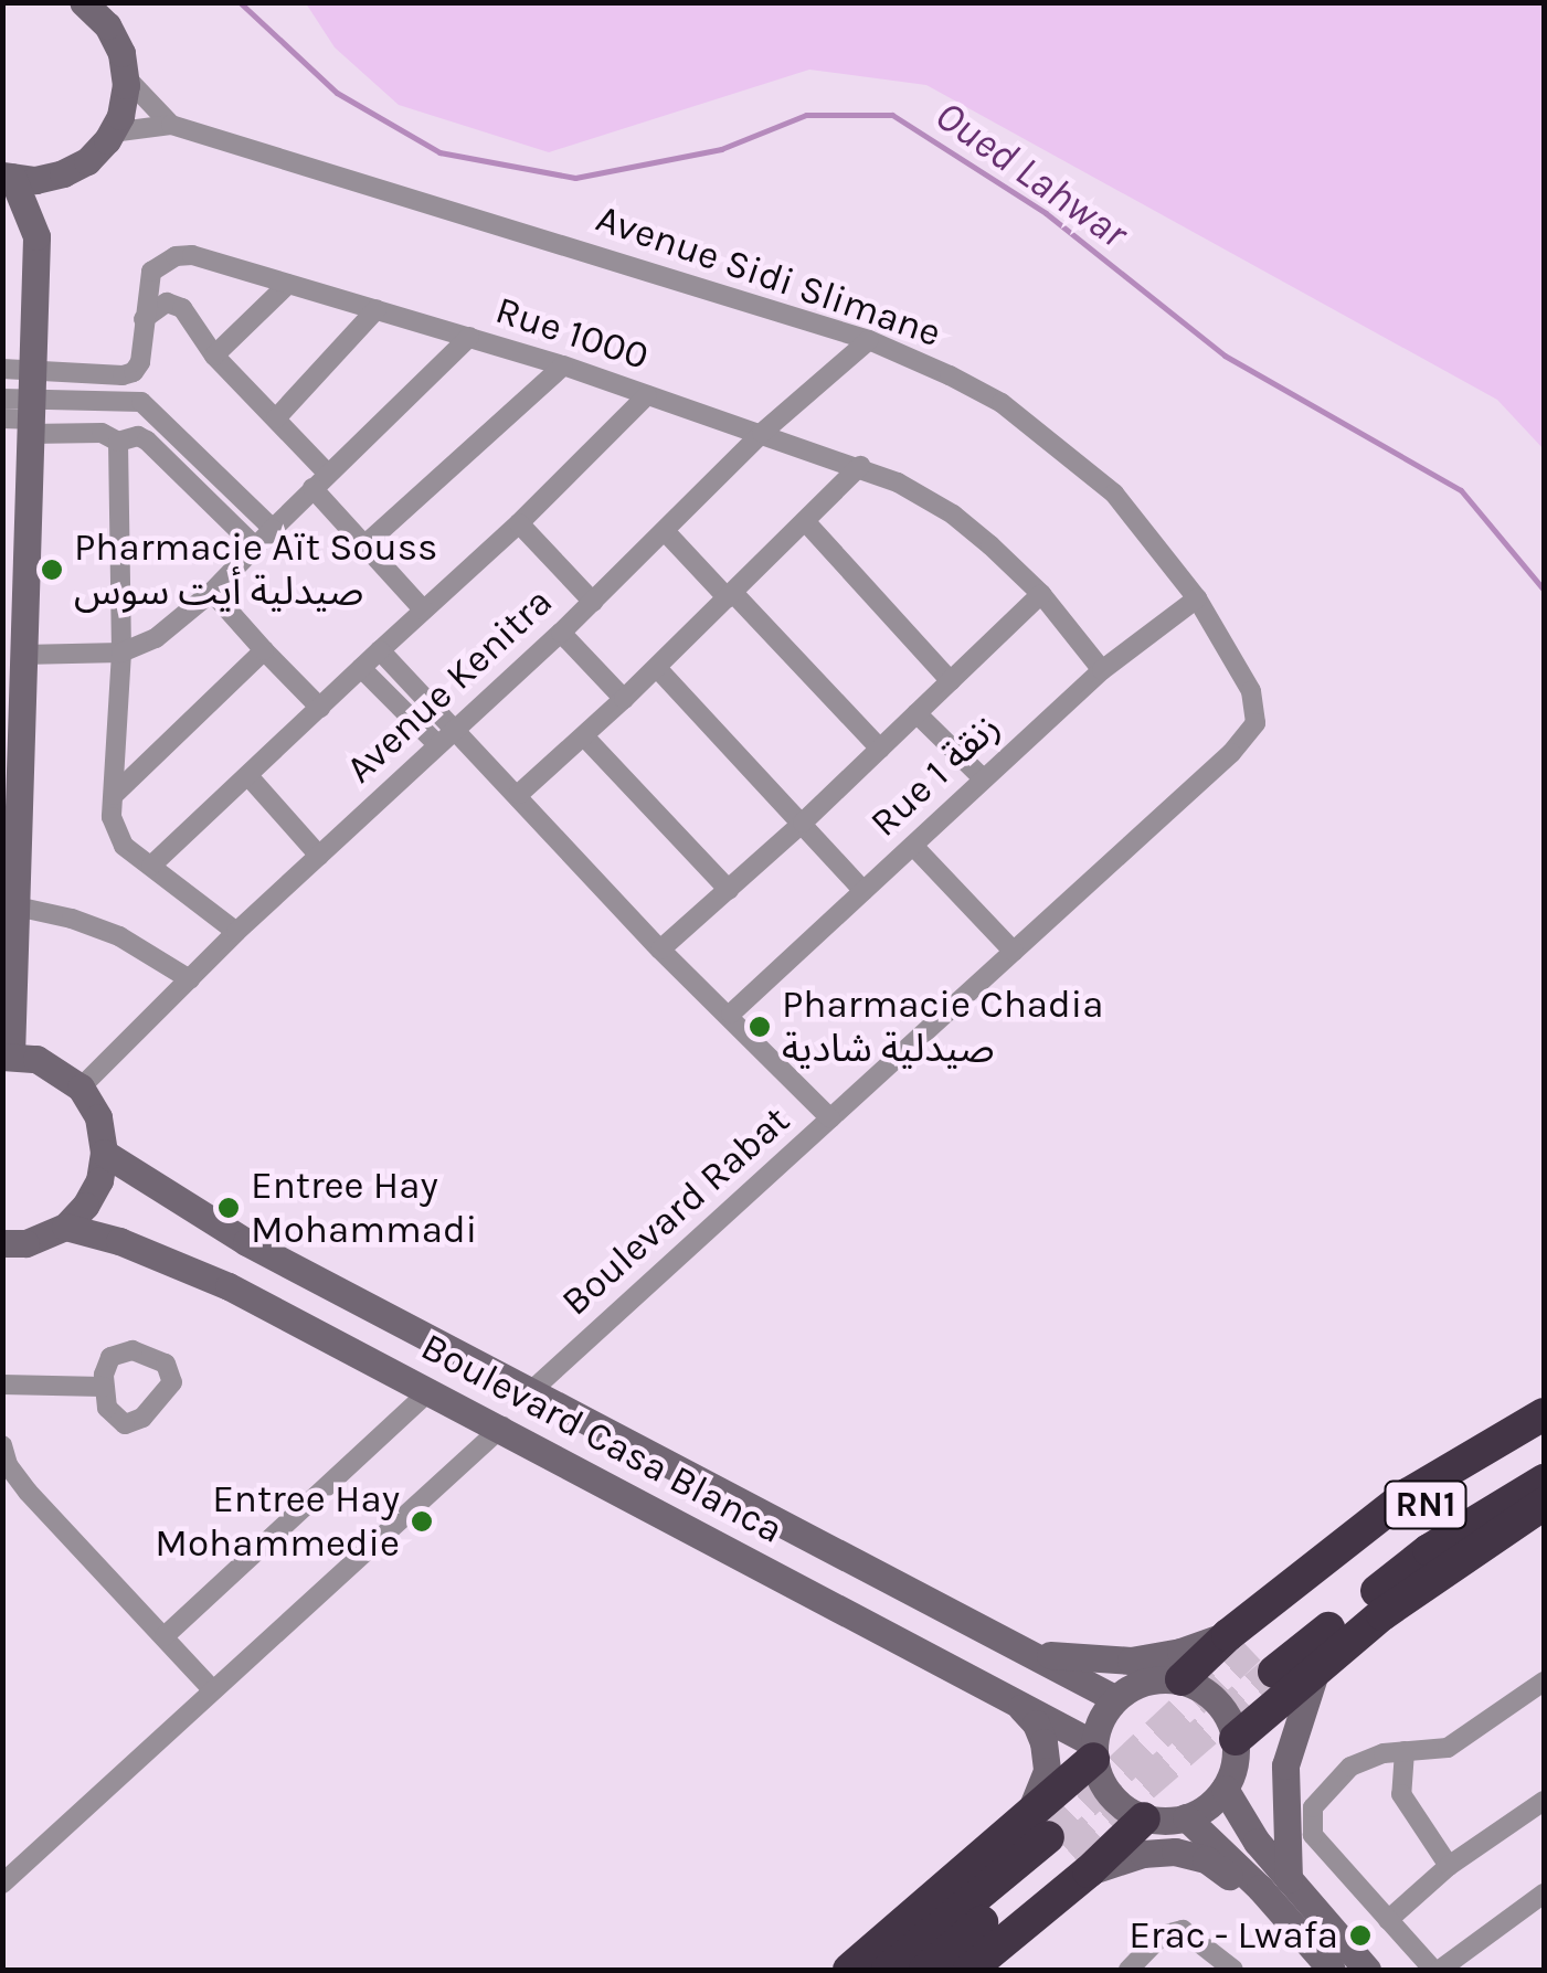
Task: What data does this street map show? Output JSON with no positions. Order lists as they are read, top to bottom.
{
  "streets": {
    "highway": ["RN1"],
    "main road": ["Boulevard Casa Blanca"],
    "street": [
      "Avenue Sidi Slimane",
      "Rue 1000",
      "Avenue Kenitra",
      "Rue 1 زنقة",
      "Boulevard Rabat"
    ]
  },
  "crossings": [
    ["Avenue Sidi Slimane", "Avenue Kenitra"],
    ["Avenue Sidi Slimane", "Rue 1 زنقة"],
    ["Avenue Sidi Slimane", "Boulevard Rabat"],
    ["Rue 1000", "Avenue Kenitra"],
    ["Rue 1000", "Rue 1 زنقة"],
    ["Boulevard Rabat", "Boulevard Casa Blanca"]
  ],
  "water": ["Oued Lahwar"],
  "places": [
    "Pharmacie Aït Souss صيدلية أيت سوس",
    "Pharmacie Chadia صيدلية شادية",
    "Entree Hay Mohammadi",
    "Entree Hay Mohammedie",
    "Erac - Lwafa"
  ]
}
